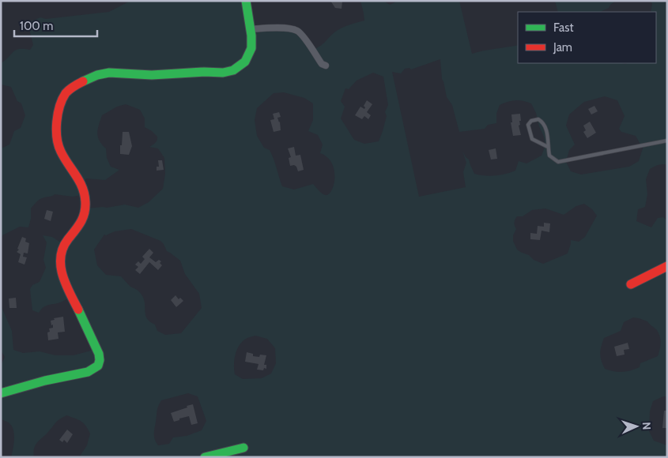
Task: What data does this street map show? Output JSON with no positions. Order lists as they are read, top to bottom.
{
  "legend": ["Fast", "Jam"],
  "scale_bar": "100 m",
  "north": "right"
}
